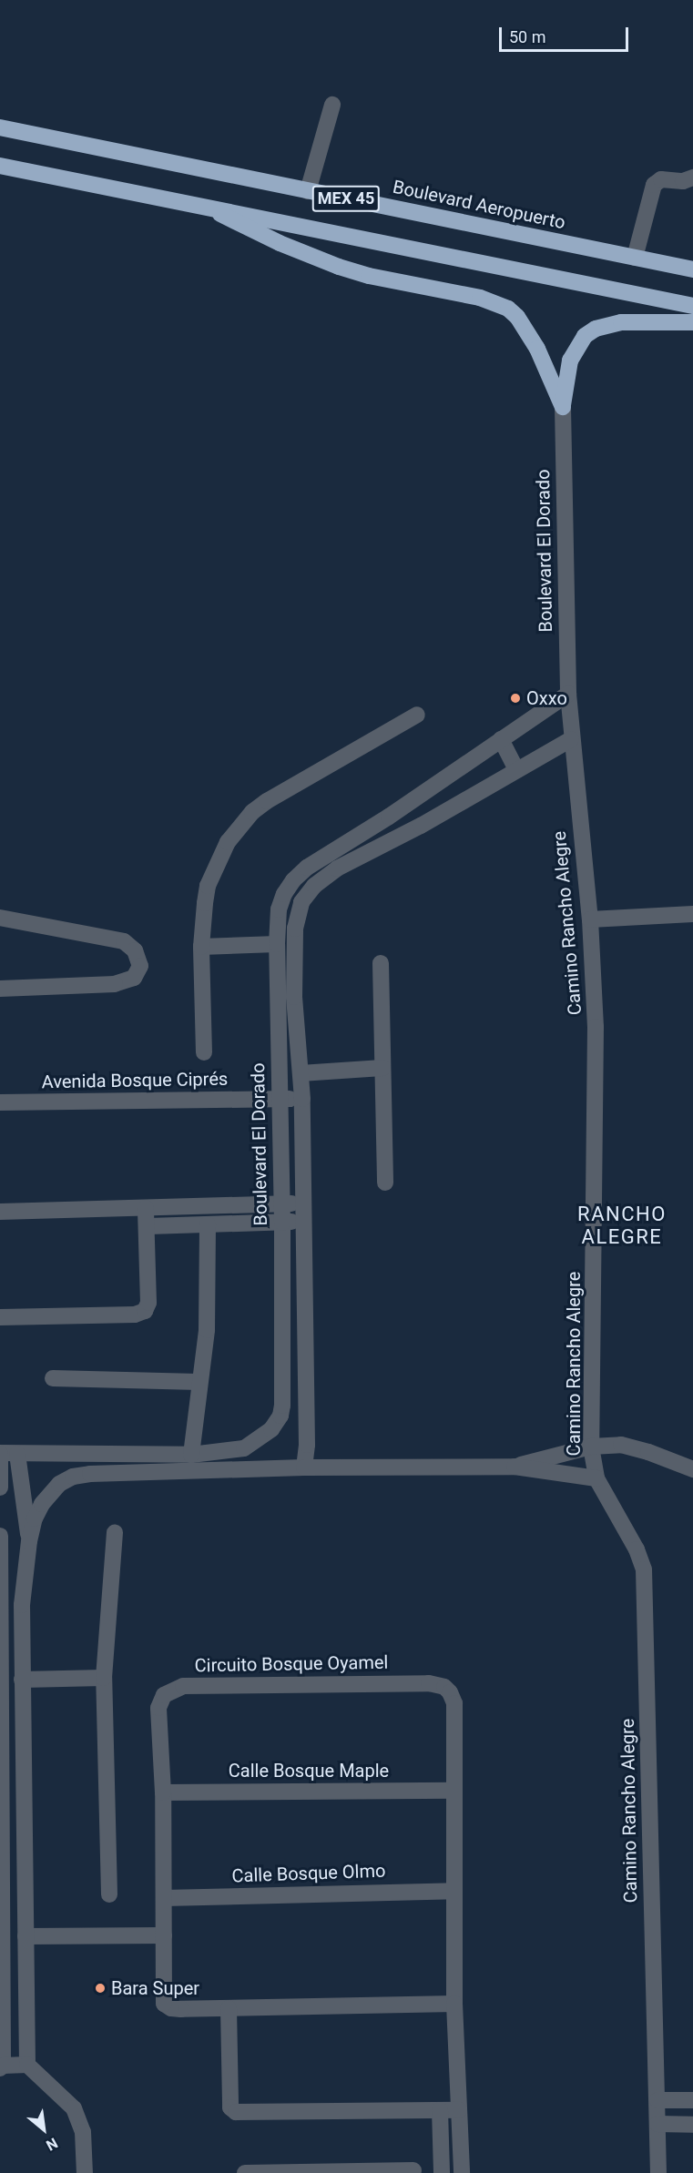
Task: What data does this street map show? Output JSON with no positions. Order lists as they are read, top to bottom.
{
  "streets": {
    "highway": ["MEX 45", "Boulevard Aeropuerto"],
    "street": [
      "Boulevard El Dorado",
      "Camino Rancho Alegre",
      "Avenida Bosque Ciprés",
      "Circuito Bosque Oyamel",
      "Calle Bosque Maple",
      "Calle Bosque Olmo"
    ]
  },
  "crossings": [
    ["Boulevard El Dorado", "Camino Rancho Alegre"],
    ["Boulevard El Dorado", "Avenida Bosque Ciprés"],
    ["Circuito Bosque Oyamel", "Calle Bosque Maple"],
    ["Circuito Bosque Oyamel", "Calle Bosque Olmo"]
  ],
  "districts": ["RANCHO ALEGRE"],
  "places": ["Oxxo", "Bara Super"],
  "scale_bar": "50 m",
  "north": "bottom right"
}
